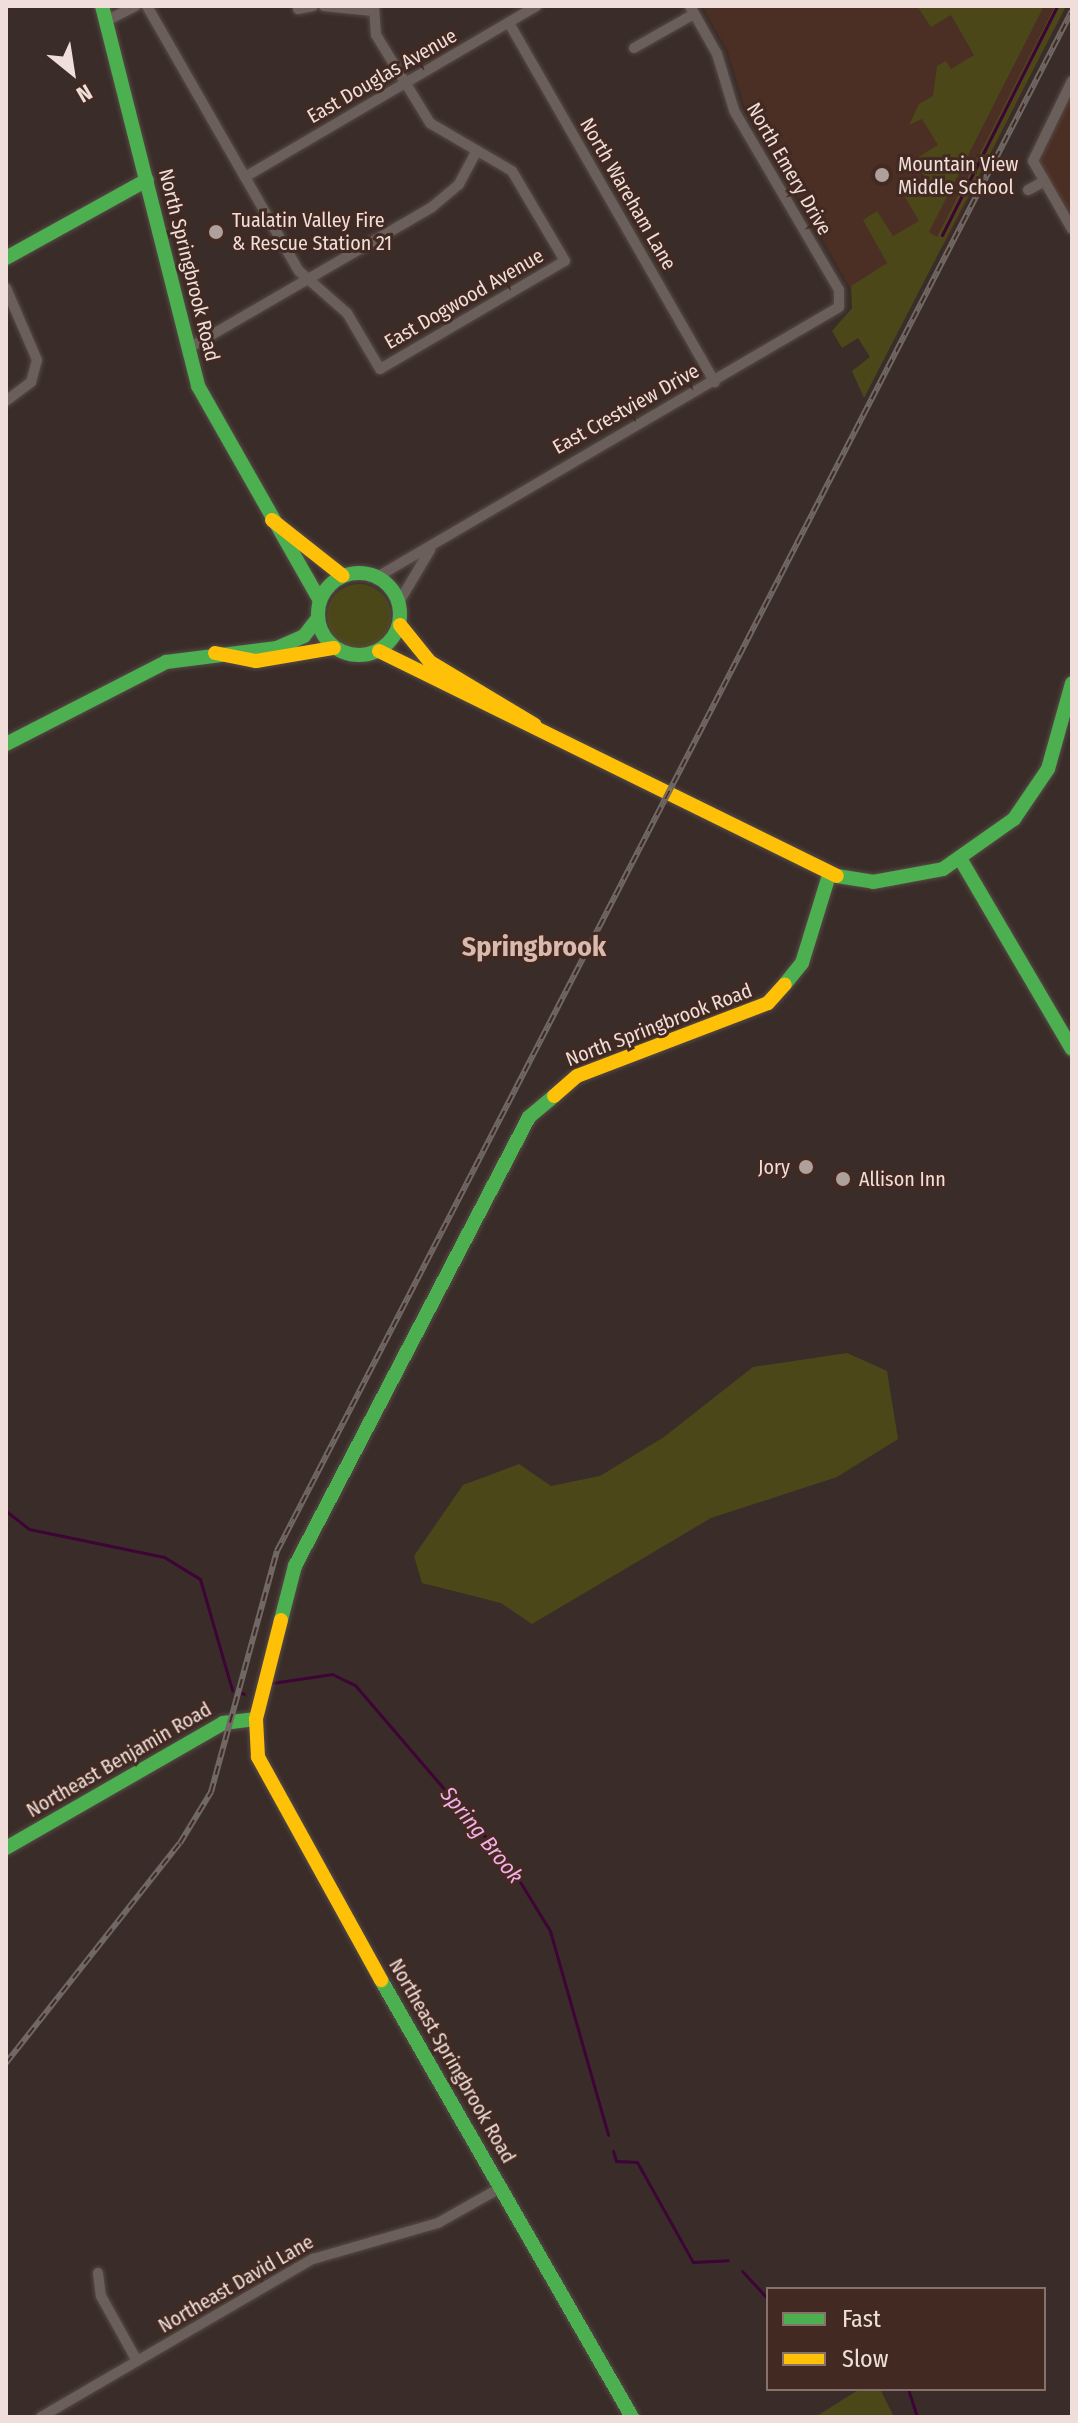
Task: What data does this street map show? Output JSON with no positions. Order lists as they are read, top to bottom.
{
  "streets": {
    "street": [
      "East Douglas Avenue",
      "North Emery Drive",
      "North Wareham Lane",
      "North Springbrook Road",
      "East Dogwood Avenue",
      "East Crestview Drive",
      "Northeast Benjamin Road",
      "Northeast Springbrook Road",
      "Northeast David Lane"
    ]
  },
  "crossings": [
    ["East Douglas Avenue", "North Wareham Lane"],
    ["North Emery Drive", "East Crestview Drive"],
    ["North Wareham Lane", "East Crestview Drive"],
    ["North Springbrook Road", "East Crestview Drive"],
    ["North Springbrook Road", "Northeast Benjamin Road"],
    ["North Springbrook Road", "Northeast Springbrook Road"],
    ["Northeast Benjamin Road", "Northeast Springbrook Road"],
    ["Northeast Springbrook Road", "Northeast David Lane"]
  ],
  "districts": ["Springbrook"],
  "water": ["Spring Brook"],
  "places": [
    "Mountain View Middle School",
    "Tualatin Valley Fire & Rescue Station 21",
    "Jory",
    "Allison Inn"
  ],
  "legend": ["Fast", "Slow"],
  "north": "bottom right"
}
